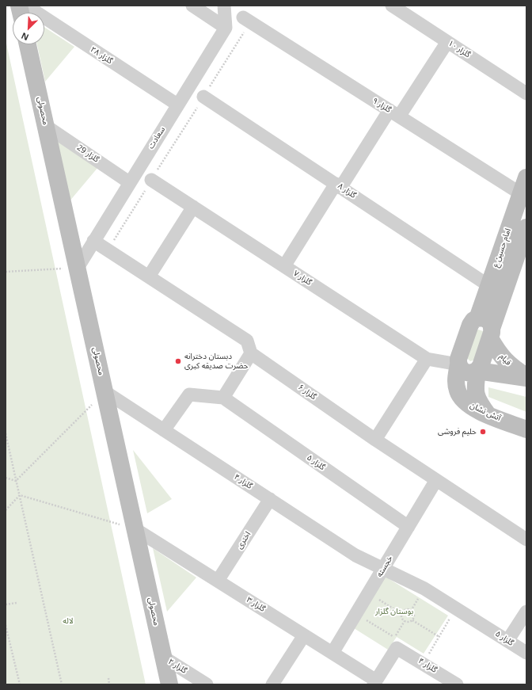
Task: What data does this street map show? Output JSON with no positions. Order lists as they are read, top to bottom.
{
  "streets": {
    "street": [
      "گلزار ۱۰",
      "گلزار ۲۸",
      "گلزار ۹",
      "محصولی",
      "سعادت",
      "گلزار 29",
      "گلزار ۸",
      "امام حسین ع",
      "گلزار ۷",
      "قیام",
      "گلزار ۶",
      "آتش نشان",
      "گلزار ۵",
      "گلزار ۴",
      "اختری",
      "خجسته",
      "گلزار ۳",
      "گلزار ۲"
    ]
  },
  "crossings": [
    ["گلزار ۲۸", "سعادت"],
    ["گلزار ۹", "امام حسین ع"],
    ["محصولی", "سعادت"],
    ["محصولی", "گلزار 29"],
    ["محصولی", "گلزار ۴"],
    ["محصولی", "گلزار ۳"],
    ["محصولی", "گلزار ۲"],
    ["سعادت", "گلزار 29"],
    ["گلزار ۸", "امام حسین ع"],
    ["امام حسین ع", "قیام"],
    ["امام حسین ع", "آتش نشان"],
    ["گلزار ۷", "قیام"],
    ["گلزار ۷", "آتش نشان"],
    ["قیام", "آتش نشان"],
    ["گلزار ۶", "خجسته"],
    ["گلزار ۵", "گلزار ۴"],
    ["گلزار ۵", "خجسته"],
    ["گلزار ۴", "اختری"],
    ["گلزار ۴", "خجسته"],
    ["گلزار ۴", "گلزار ۳"],
    ["اختری", "گلزار ۳"],
    ["خجسته", "گلزار ۳"]
  ],
  "parks": ["بوستان گلزار", "لاله"],
  "places": ["دبستان دخترانه حضرت صدیقه کبری", "حلیم فروشی"],
  "north": "bottom left"
}
